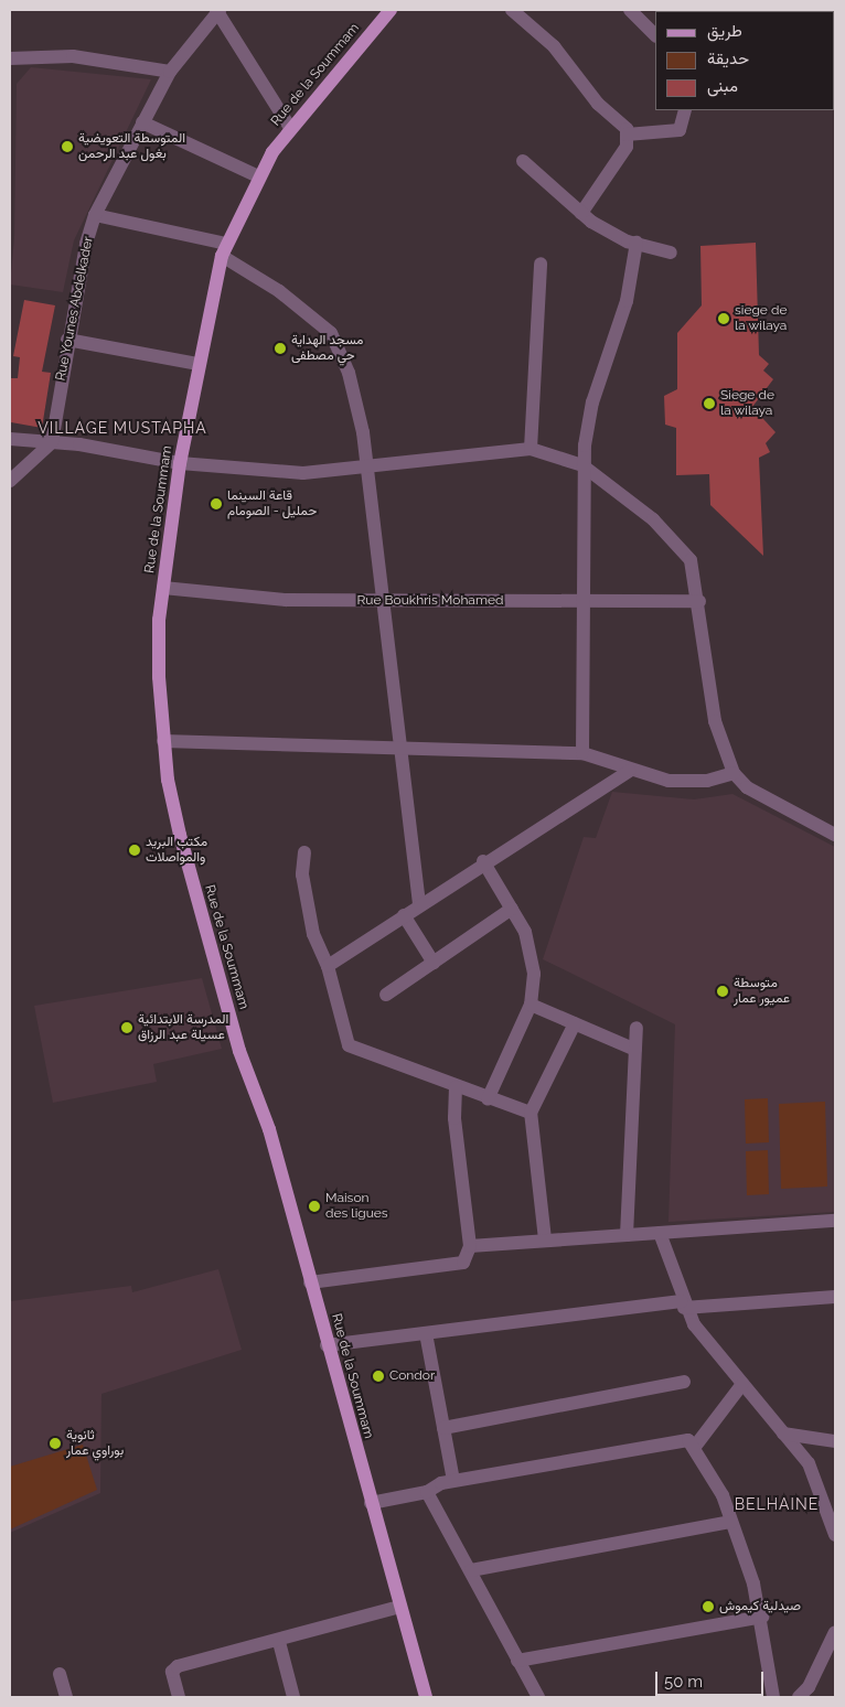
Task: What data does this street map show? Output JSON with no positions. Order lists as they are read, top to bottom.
{
  "streets": {
    "main road": ["Rue de la Soummam"],
    "street": ["Rue Younes Abdelkader", "Rue Boukhris Mohamed"]
  },
  "crossings": [
    ["Rue de la Soummam", "Rue Boukhris Mohamed"]
  ],
  "districts": ["VILLAGE MUSTAPHA", "BELHAINE"],
  "places": [
    "المتوسطة التعويضية بغول عبد الرحمن",
    "siege de la wilaya",
    "مسجد الهداية حي مصطفى",
    "Siege de la wilaya",
    "قاعة السينما حمليل - الصومام",
    "مكتب البريد والمواصلات",
    "متوسطة عميور عمار",
    "المدرسة الابتدائية عسيلة عبد الرزاق",
    "Maison des ligues",
    "Condor",
    "ثانوية بوراوي عمار",
    "صيدلية كيموش"
  ],
  "legend": ["طريق", "حديقة", "مبنى"],
  "scale_bar": "50 m"
}
